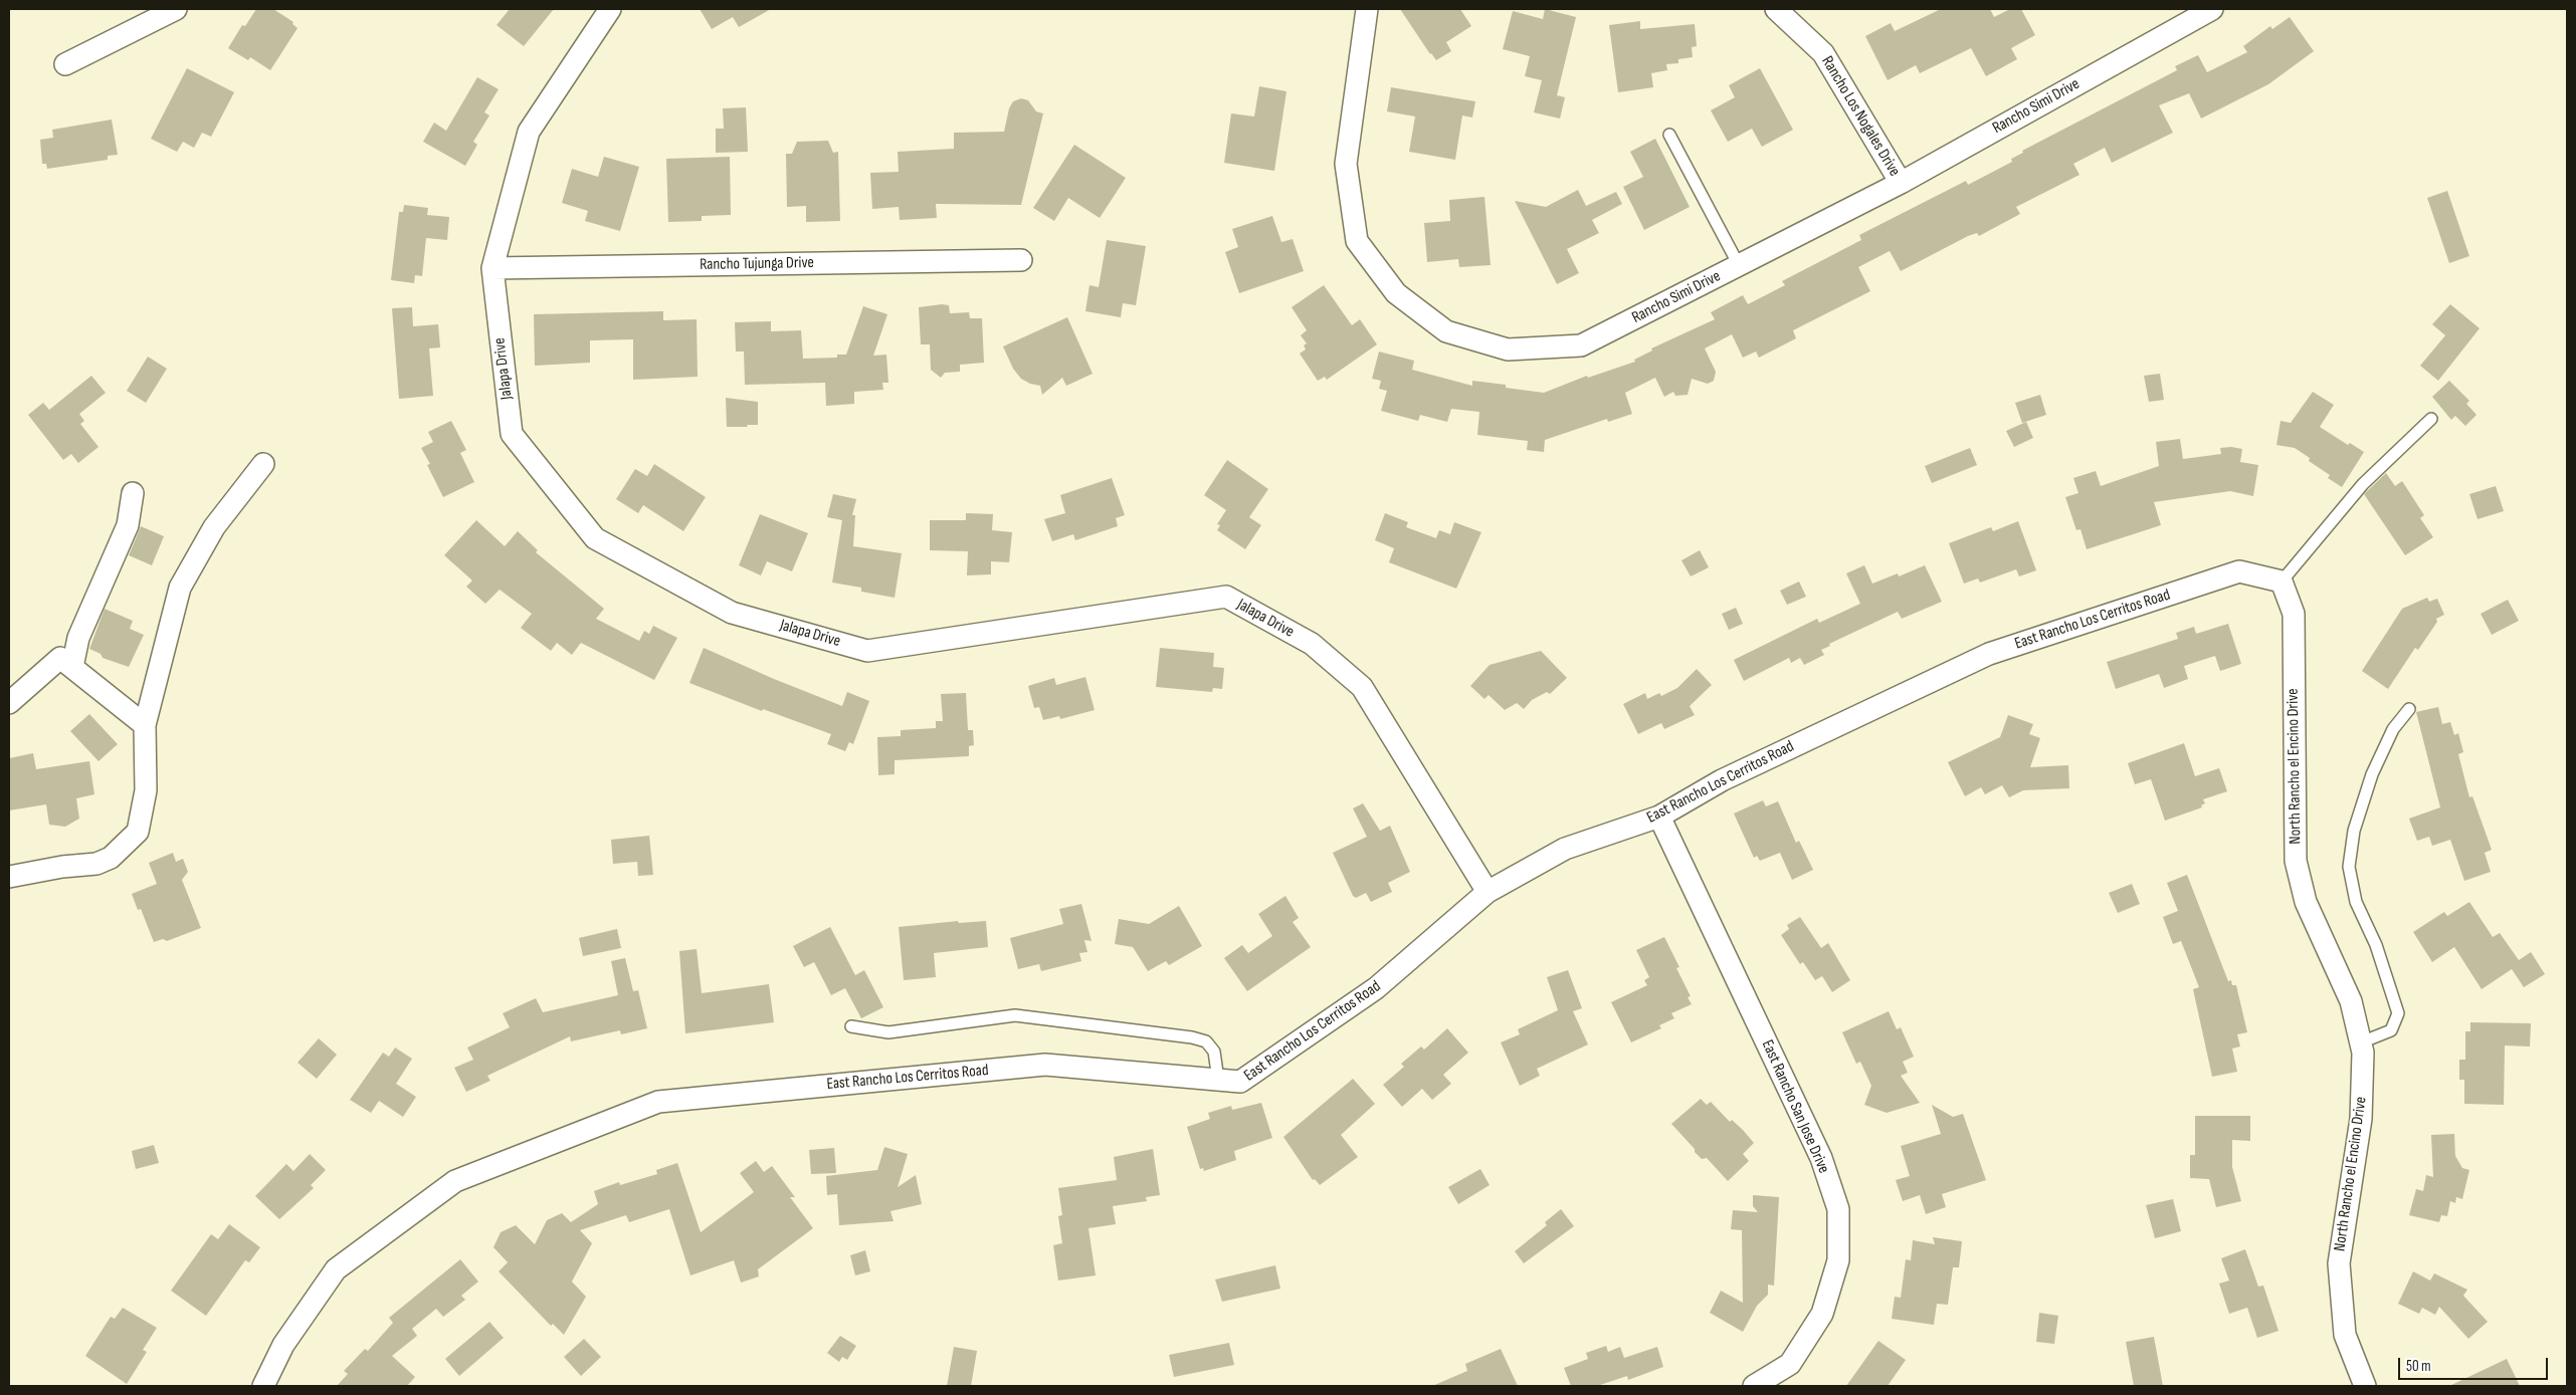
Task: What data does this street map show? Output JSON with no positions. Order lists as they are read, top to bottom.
{
  "streets": {
    "street": [
      "Rancho Simi Drive",
      "Rancho Los Nogales Drive",
      "Rancho Tujunga Drive",
      "Jalapa Drive",
      "East Rancho Los Cerritos Road",
      "North Rancho el Encino Drive",
      "East Rancho San Jose Drive"
    ]
  },
  "crossings": [
    ["Rancho Simi Drive", "Rancho Los Nogales Drive"],
    ["Rancho Tujunga Drive", "Jalapa Drive"],
    ["Jalapa Drive", "East Rancho Los Cerritos Road"],
    ["East Rancho Los Cerritos Road", "North Rancho el Encino Drive"],
    ["East Rancho Los Cerritos Road", "East Rancho San Jose Drive"]
  ],
  "scale_bar": "50 m"
}
